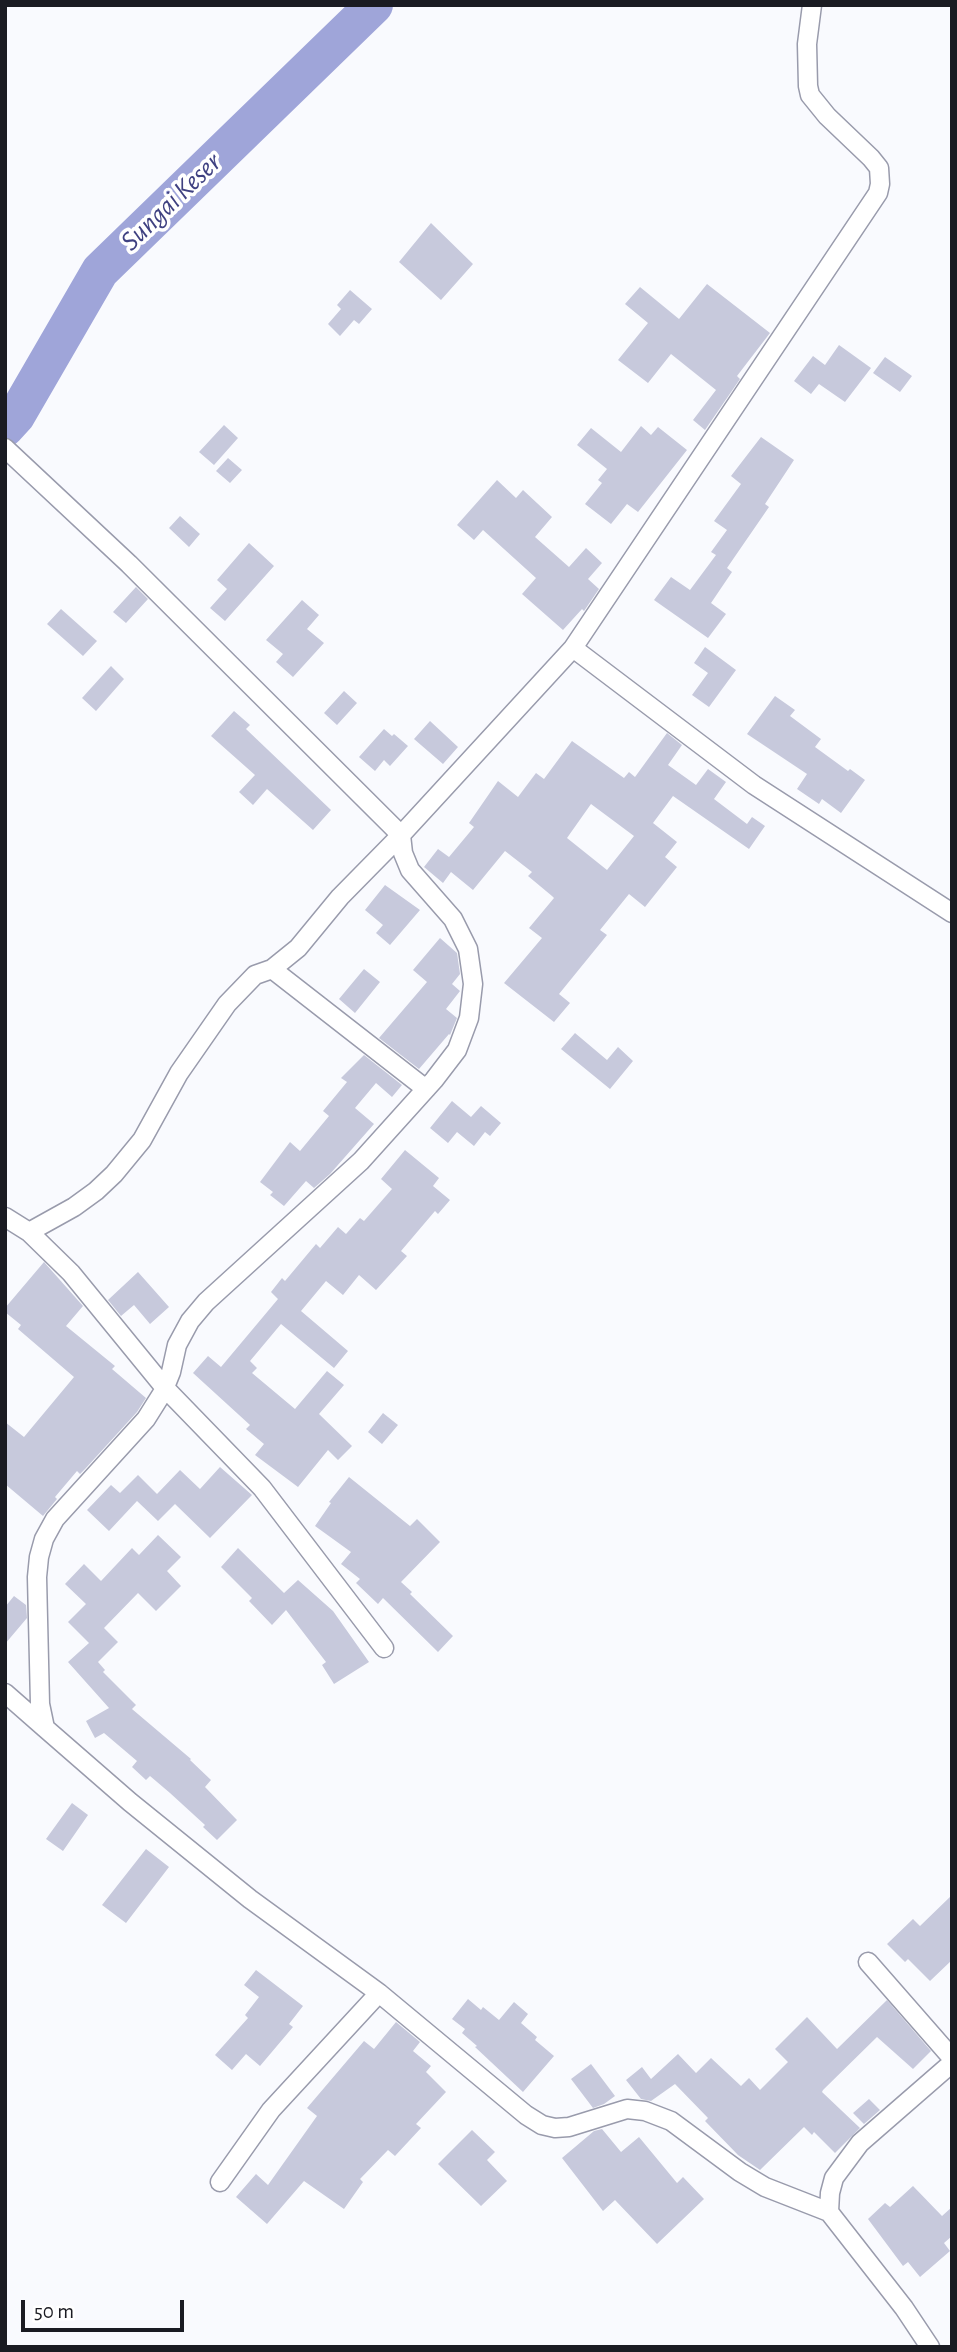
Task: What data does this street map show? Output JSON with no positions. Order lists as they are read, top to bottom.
{
  "water": ["Sungai Keser"],
  "scale_bar": "50 m"
}
